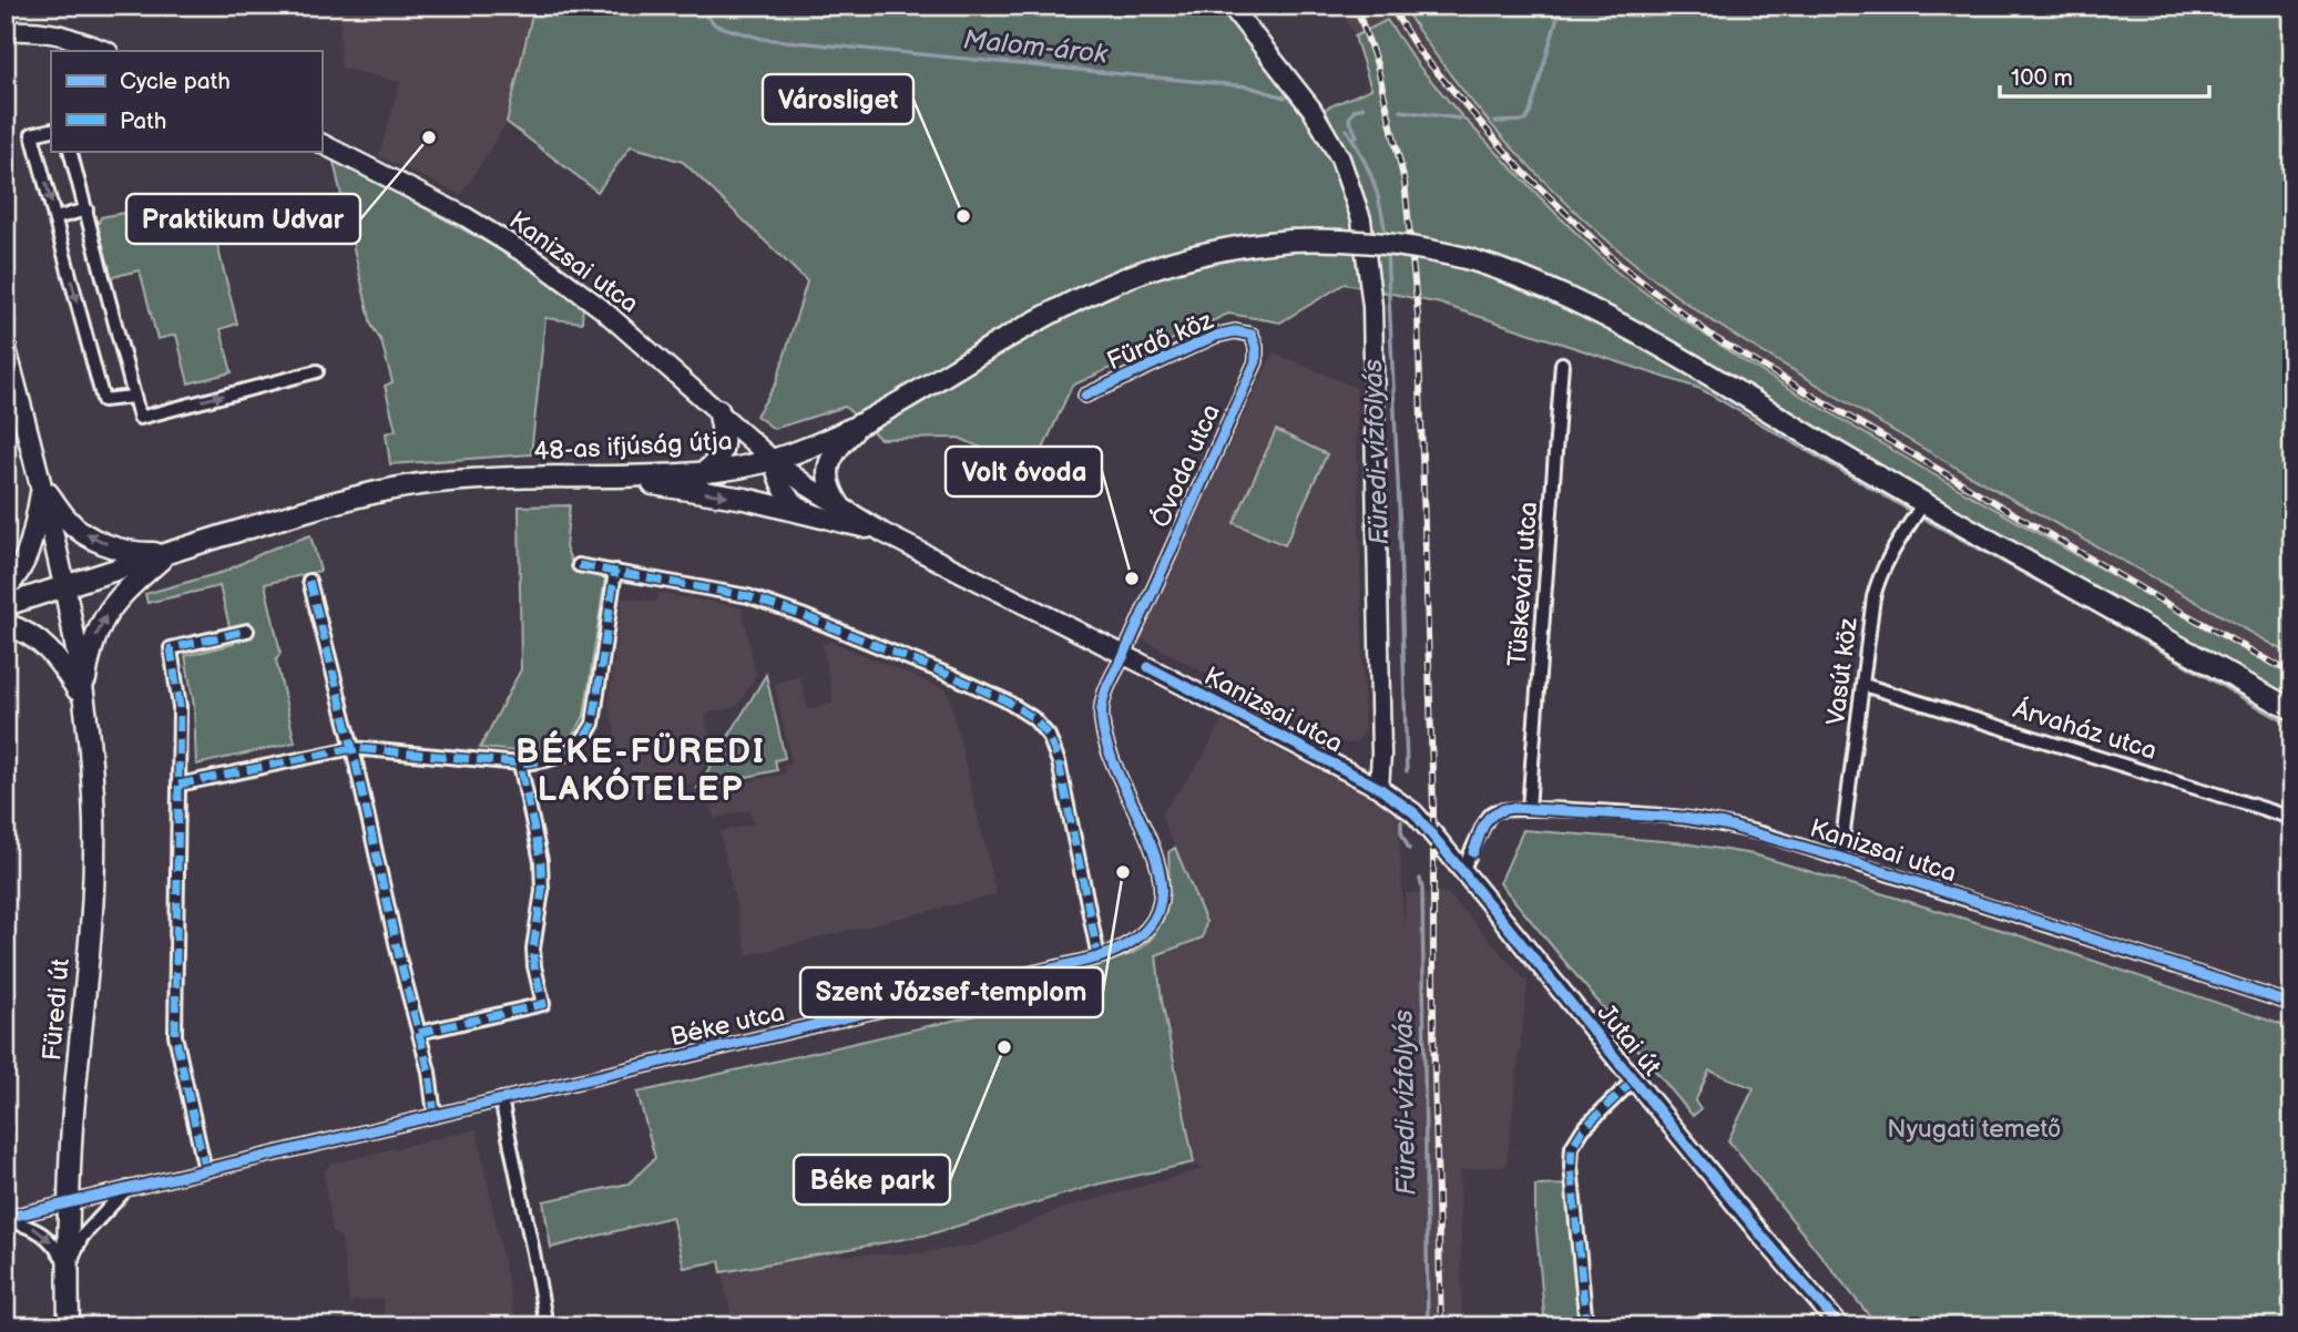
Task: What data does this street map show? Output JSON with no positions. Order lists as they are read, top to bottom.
{
  "streets": {
    "main road": ["48-as ifjúság útja", "Füredi út"],
    "street": [
      "Kanizsai utca",
      "Fürdő köz",
      "Óvoda utca",
      "Tüskevári utca",
      "Vasút köz",
      "Árvaház utca",
      "Béke utca",
      "Jutai út"
    ]
  },
  "crossings": [
    ["Kanizsai utca", "48-as ifjúság útja"],
    ["Kanizsai utca", "Óvoda utca"],
    ["Kanizsai utca", "Tüskevári utca"],
    ["Kanizsai utca", "Vasút köz"],
    ["Kanizsai utca", "Béke utca"],
    ["Kanizsai utca", "Jutai út"],
    ["Fürdő köz", "Óvoda utca"],
    ["48-as ifjúság útja", "Vasút köz"],
    ["Óvoda utca", "Béke utca"],
    ["Vasút köz", "Árvaház utca"],
    ["Füredi út", "Béke utca"]
  ],
  "districts": ["BÉKE-FÜREDI LAKÓTELEP"],
  "water": ["Malom-árok", "Füredi-vízfolyás"],
  "parks": ["Nyugati temető"],
  "places": [
    "Praktikum Udvar",
    "Városliget",
    "Volt óvoda",
    "Szent József-templom",
    "Béke park"
  ],
  "legend": ["Cycle path", "Path"],
  "scale_bar": "100 m"
}
